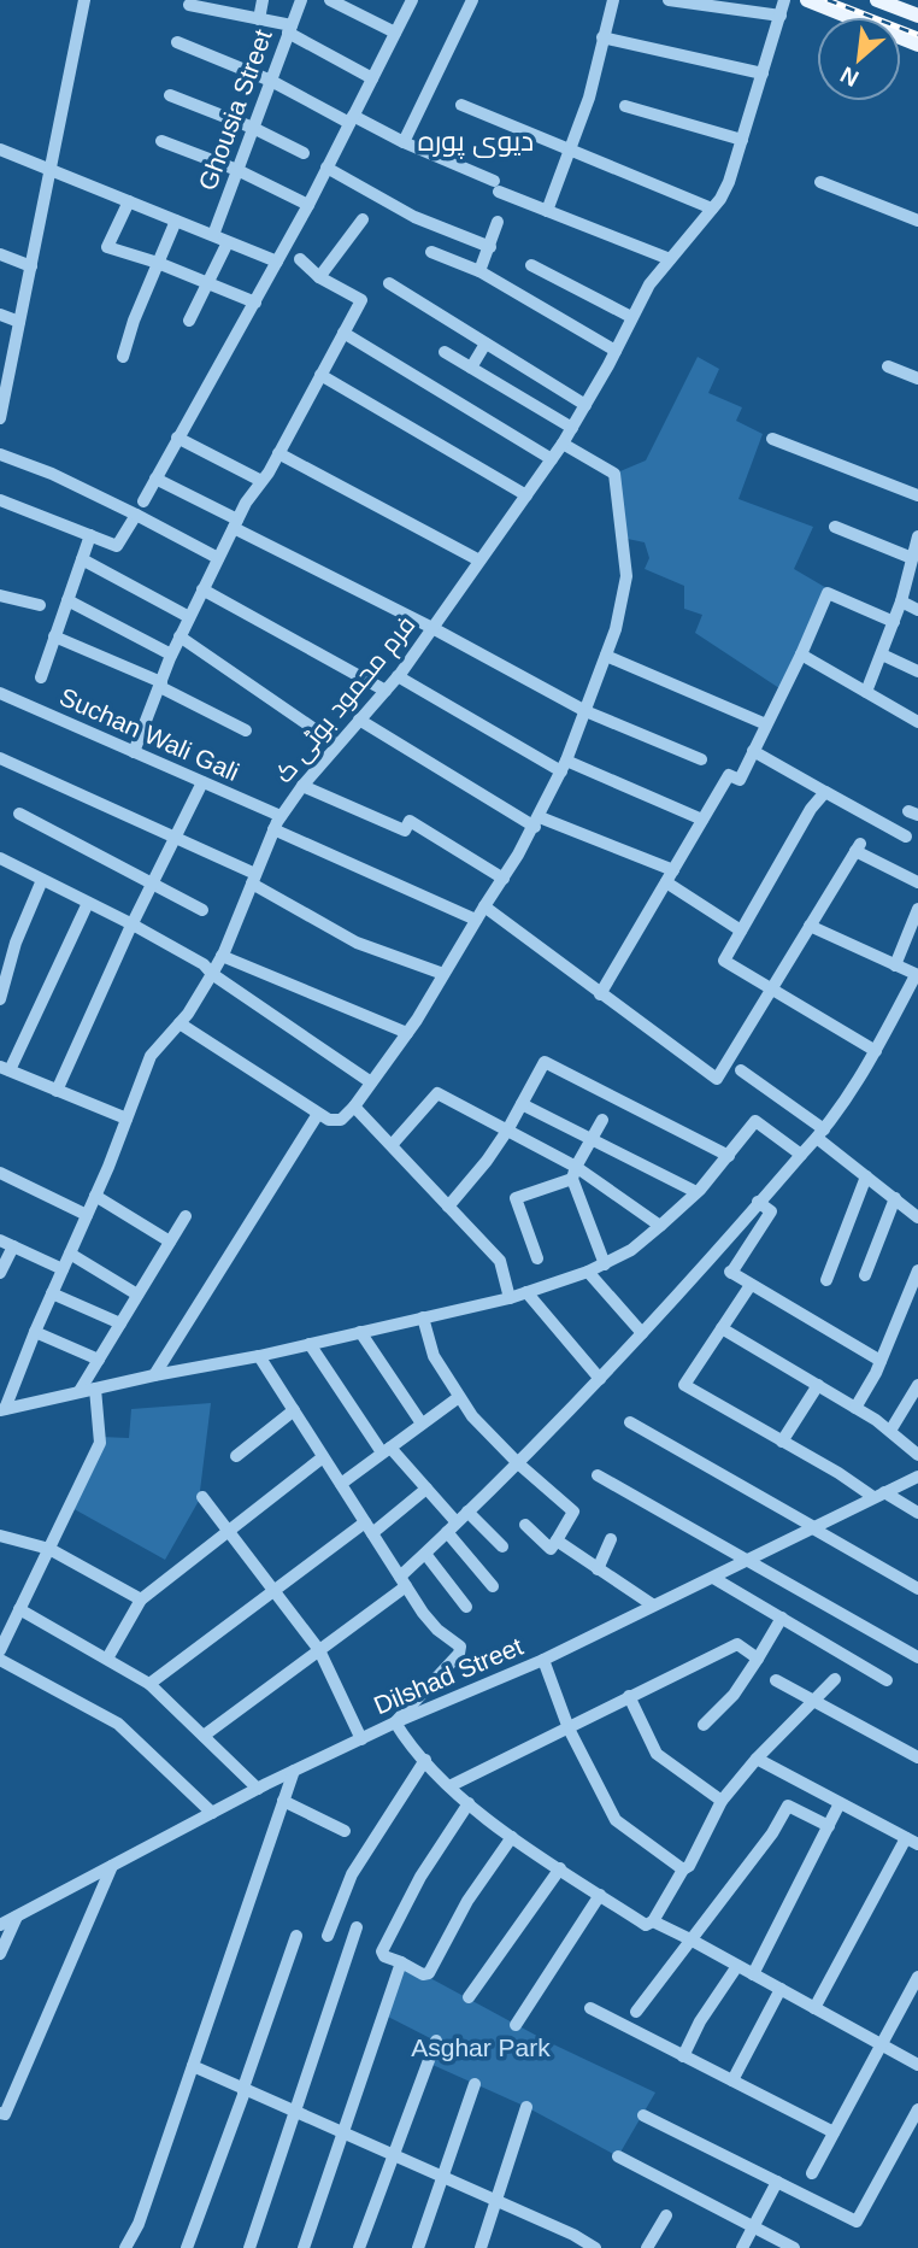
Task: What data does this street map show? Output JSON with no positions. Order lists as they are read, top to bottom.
{
  "streets": {
    "street": [
      "Ghousia Street",
      "فرم محمود بوٹی ک",
      "Suchan Wali Gali",
      "Dilshad Street"
    ]
  },
  "crossings": [
    ["فرم محمود بوٹی ک", "Suchan Wali Gali"]
  ],
  "districts": ["دیوی پورہ"],
  "parks": ["Asghar Park"],
  "north": "bottom left"
}
